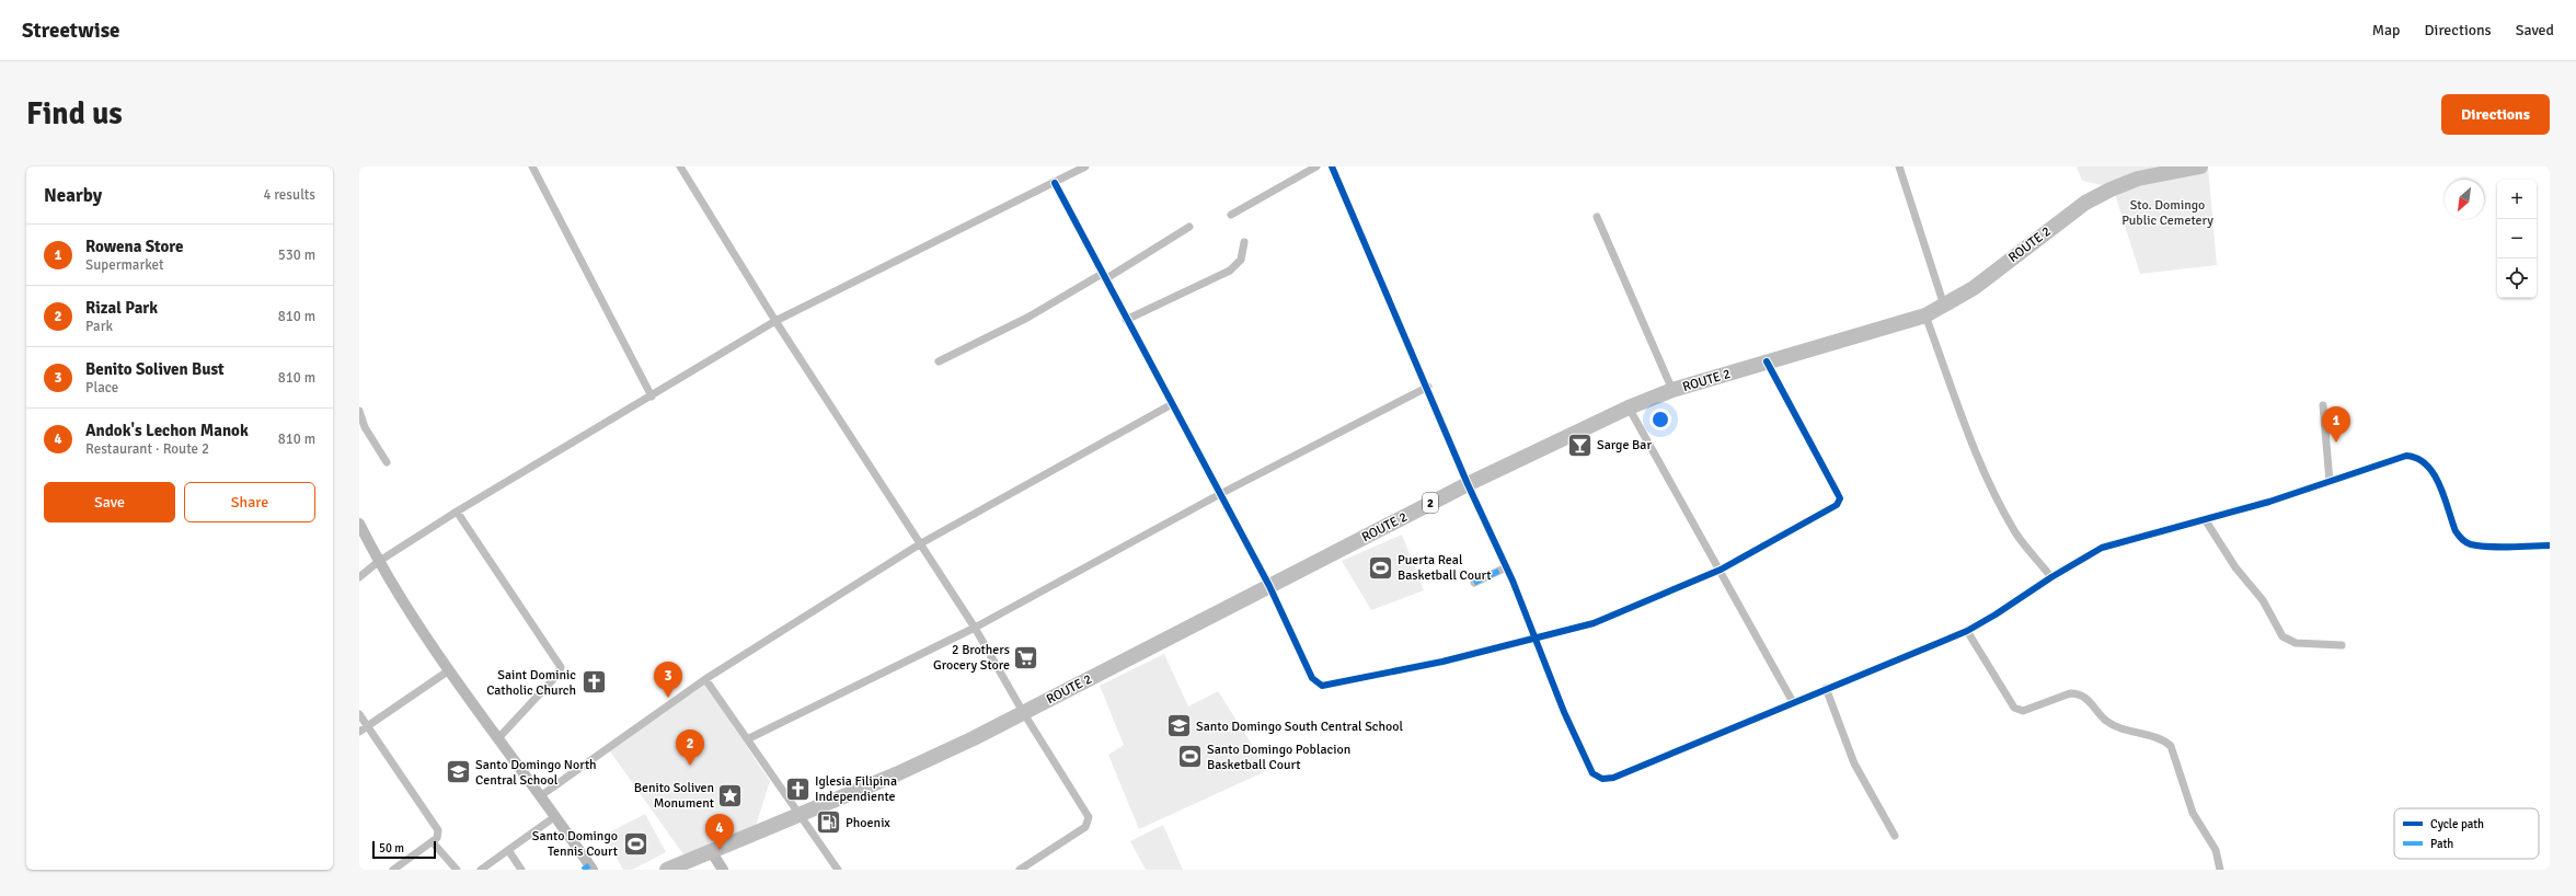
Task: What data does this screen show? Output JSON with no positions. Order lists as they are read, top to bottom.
{
  "streets": {
    "highway": ["ROUTE 2", "2"]
  },
  "parks": ["Sto. Domingo Public Cemetery"],
  "places": {
    "bar": ["Sarge Bar"],
    "sports": ["Puerta Real Basketball Court", "Santo Domingo Poblacion Basketball Court", "Santo Domingo Tennis Court"],
    "supermarket": ["2 Brothers Grocery Store"],
    "church": ["Saint Dominic Catholic Church", "Iglesia Filipina Independiente"],
    "school or university": ["Santo Domingo South Central School", "Santo Domingo North Central School"],
    "place": ["Benito Soliven Monument"],
    "fuel station": ["Phoenix"]
  },
  "legend": ["Cycle path", "Path"],
  "scale_bar": "50 m",
  "north": "bottom left",
  "page": {
    "header": "Streetwise",
    "nav": ["Map", "Directions", "Saved"],
    "buttons": [
      "Directions",
      ["Save", "Share"]
    ],
    "title": "Find us",
    "heading": ["Nearby", "4 results"],
    "map_buttons": ["+", "−"],
    "list": [
      {
        "mark": "1",
        "name": "Rowena Store",
        "note": "Supermarket",
        "value": "530 m"
      },
      {
        "mark": "2",
        "name": "Rizal Park",
        "note": "Park",
        "value": "810 m"
      },
      {
        "mark": "3",
        "name": "Benito Soliven Bust",
        "note": "Place",
        "value": "810 m"
      },
      {
        "mark": "4",
        "name": "Andok's Lechon Manok",
        "note": "Restaurant · Route 2",
        "value": "810 m"
      }
    ],
    "pins": [
      "1",
      "3",
      "2",
      "4"
    ],
    "scale": "50 m"
  }
}
